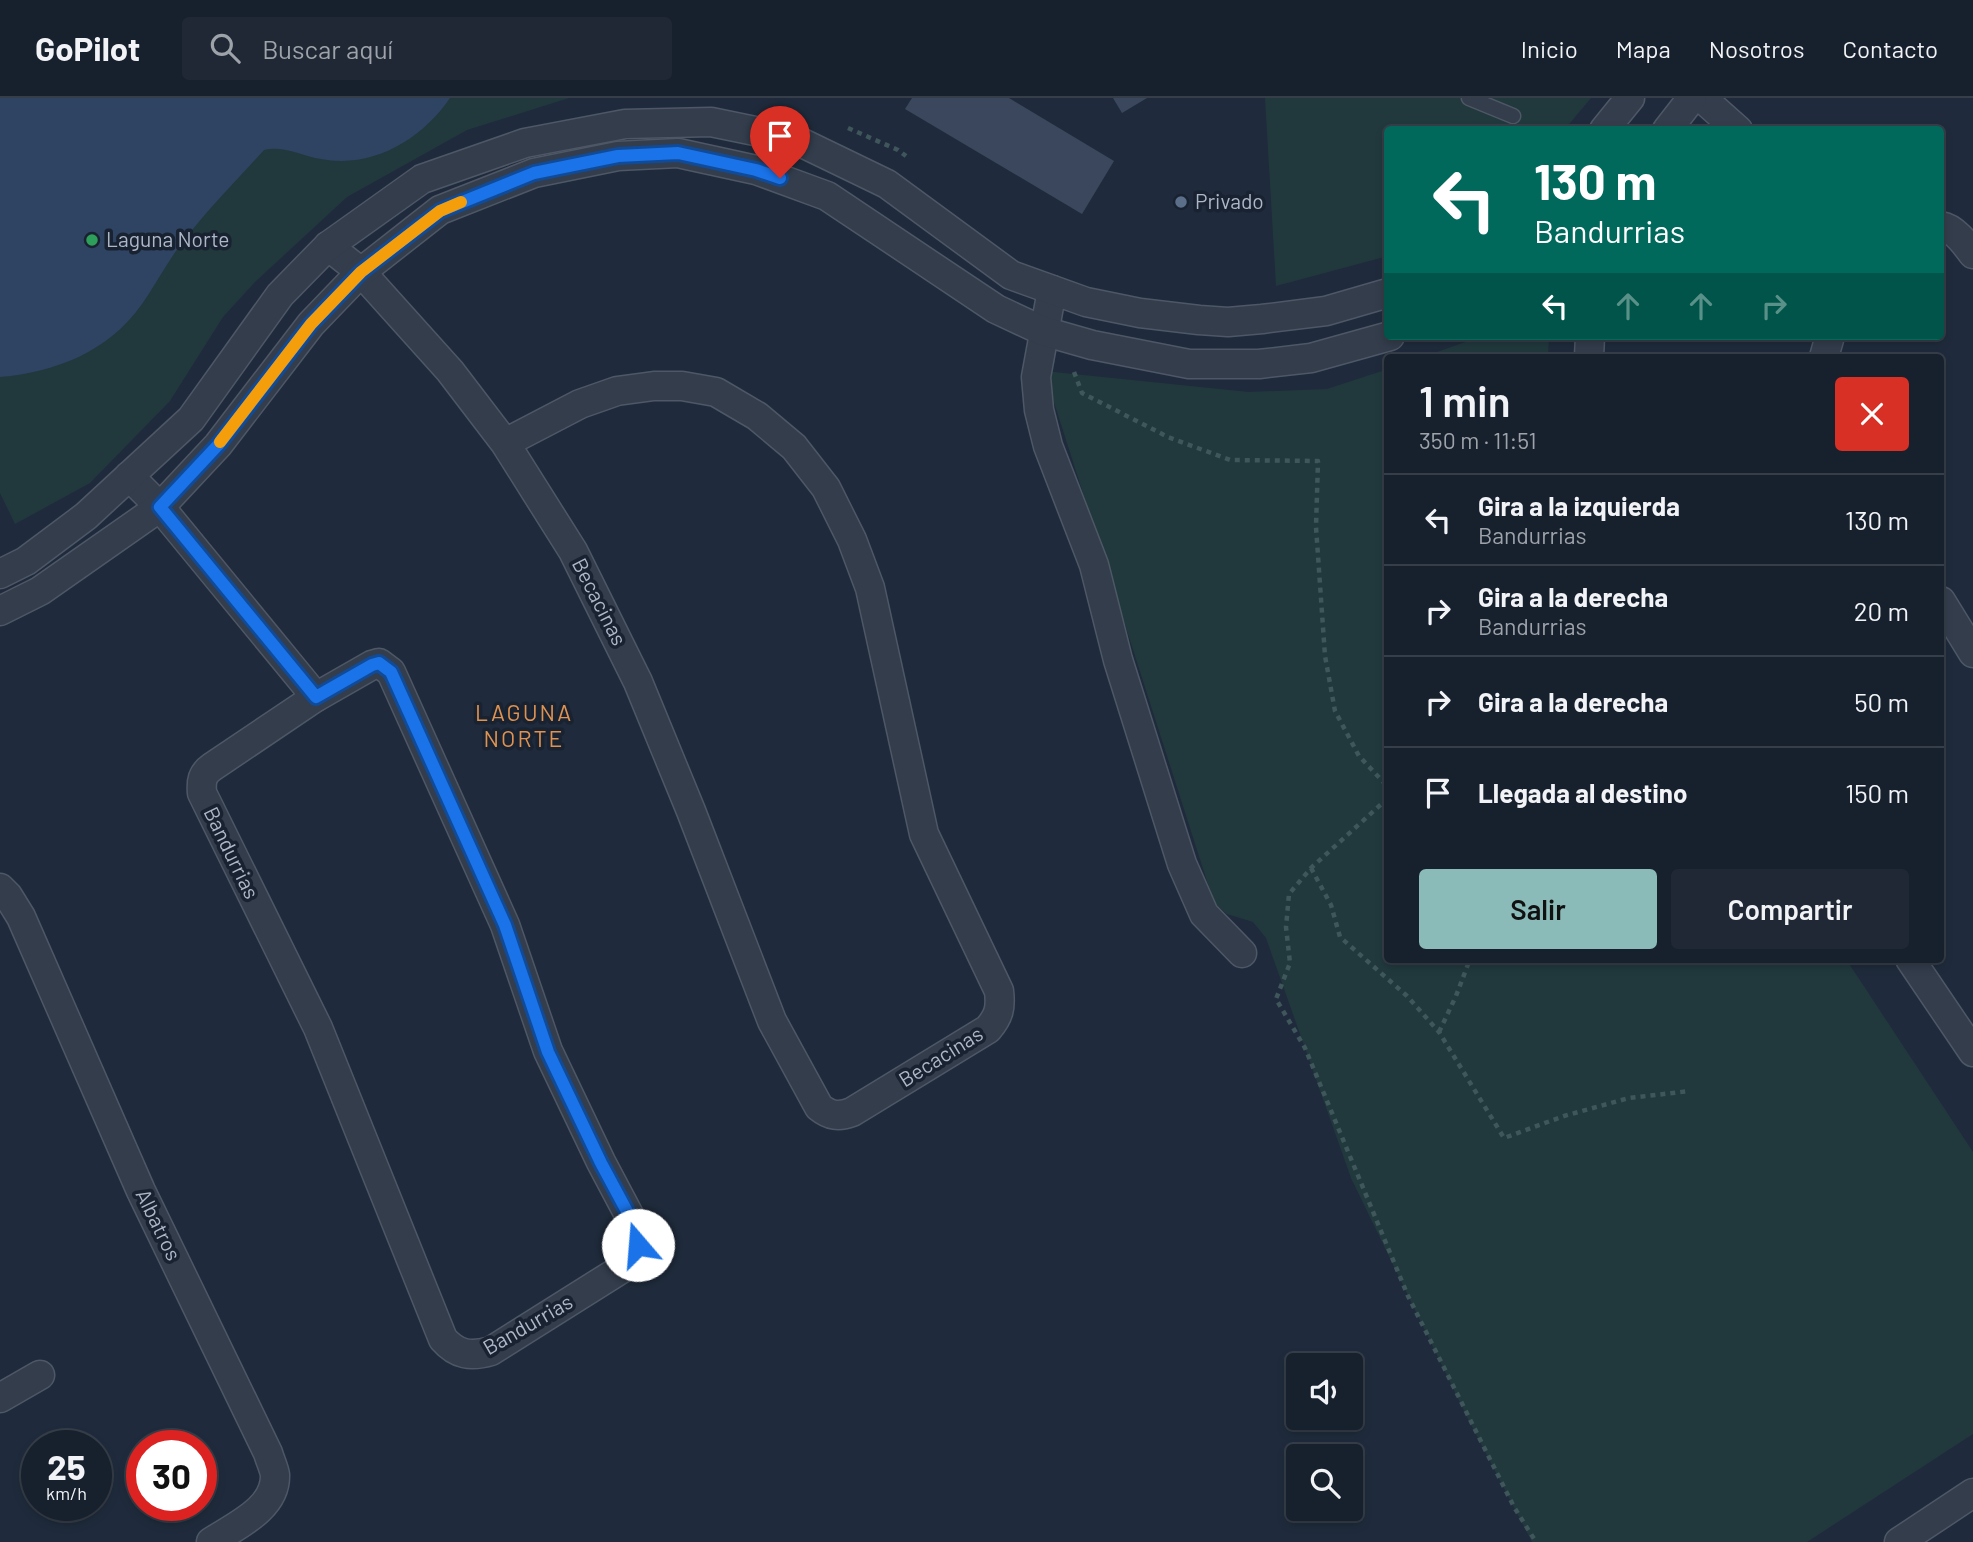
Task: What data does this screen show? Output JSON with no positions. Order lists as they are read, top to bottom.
{
  "streets": {
    "street": ["Becacinas", "Bandurrias", "Albatros"]
  },
  "districts": ["LAGUNA NORTE"],
  "places": ["Privado", "Laguna Norte"],
  "page": {
    "header": "GoPilot",
    "search": "Buscar aquí",
    "nav": [
      "Inicio",
      "Mapa",
      "Nosotros",
      "Contacto"
    ],
    "turn": ["130 m", "Bandurrias"],
    "heading": ["1 min", "350 m · 11:51"],
    "list": [
      {
        "name": "Gira a la izquierda",
        "note": "Bandurrias",
        "value": "130 m"
      },
      {
        "name": "Gira a la derecha",
        "note": "Bandurrias",
        "value": "20 m"
      },
      {
        "name": "Gira a la derecha",
        "value": "50 m"
      },
      {
        "name": "Llegada al destino",
        "value": "150 m"
      }
    ],
    "buttons": ["Salir", "Compartir"],
    "speed": "25 km/h",
    "limit": "30"
  }
}
